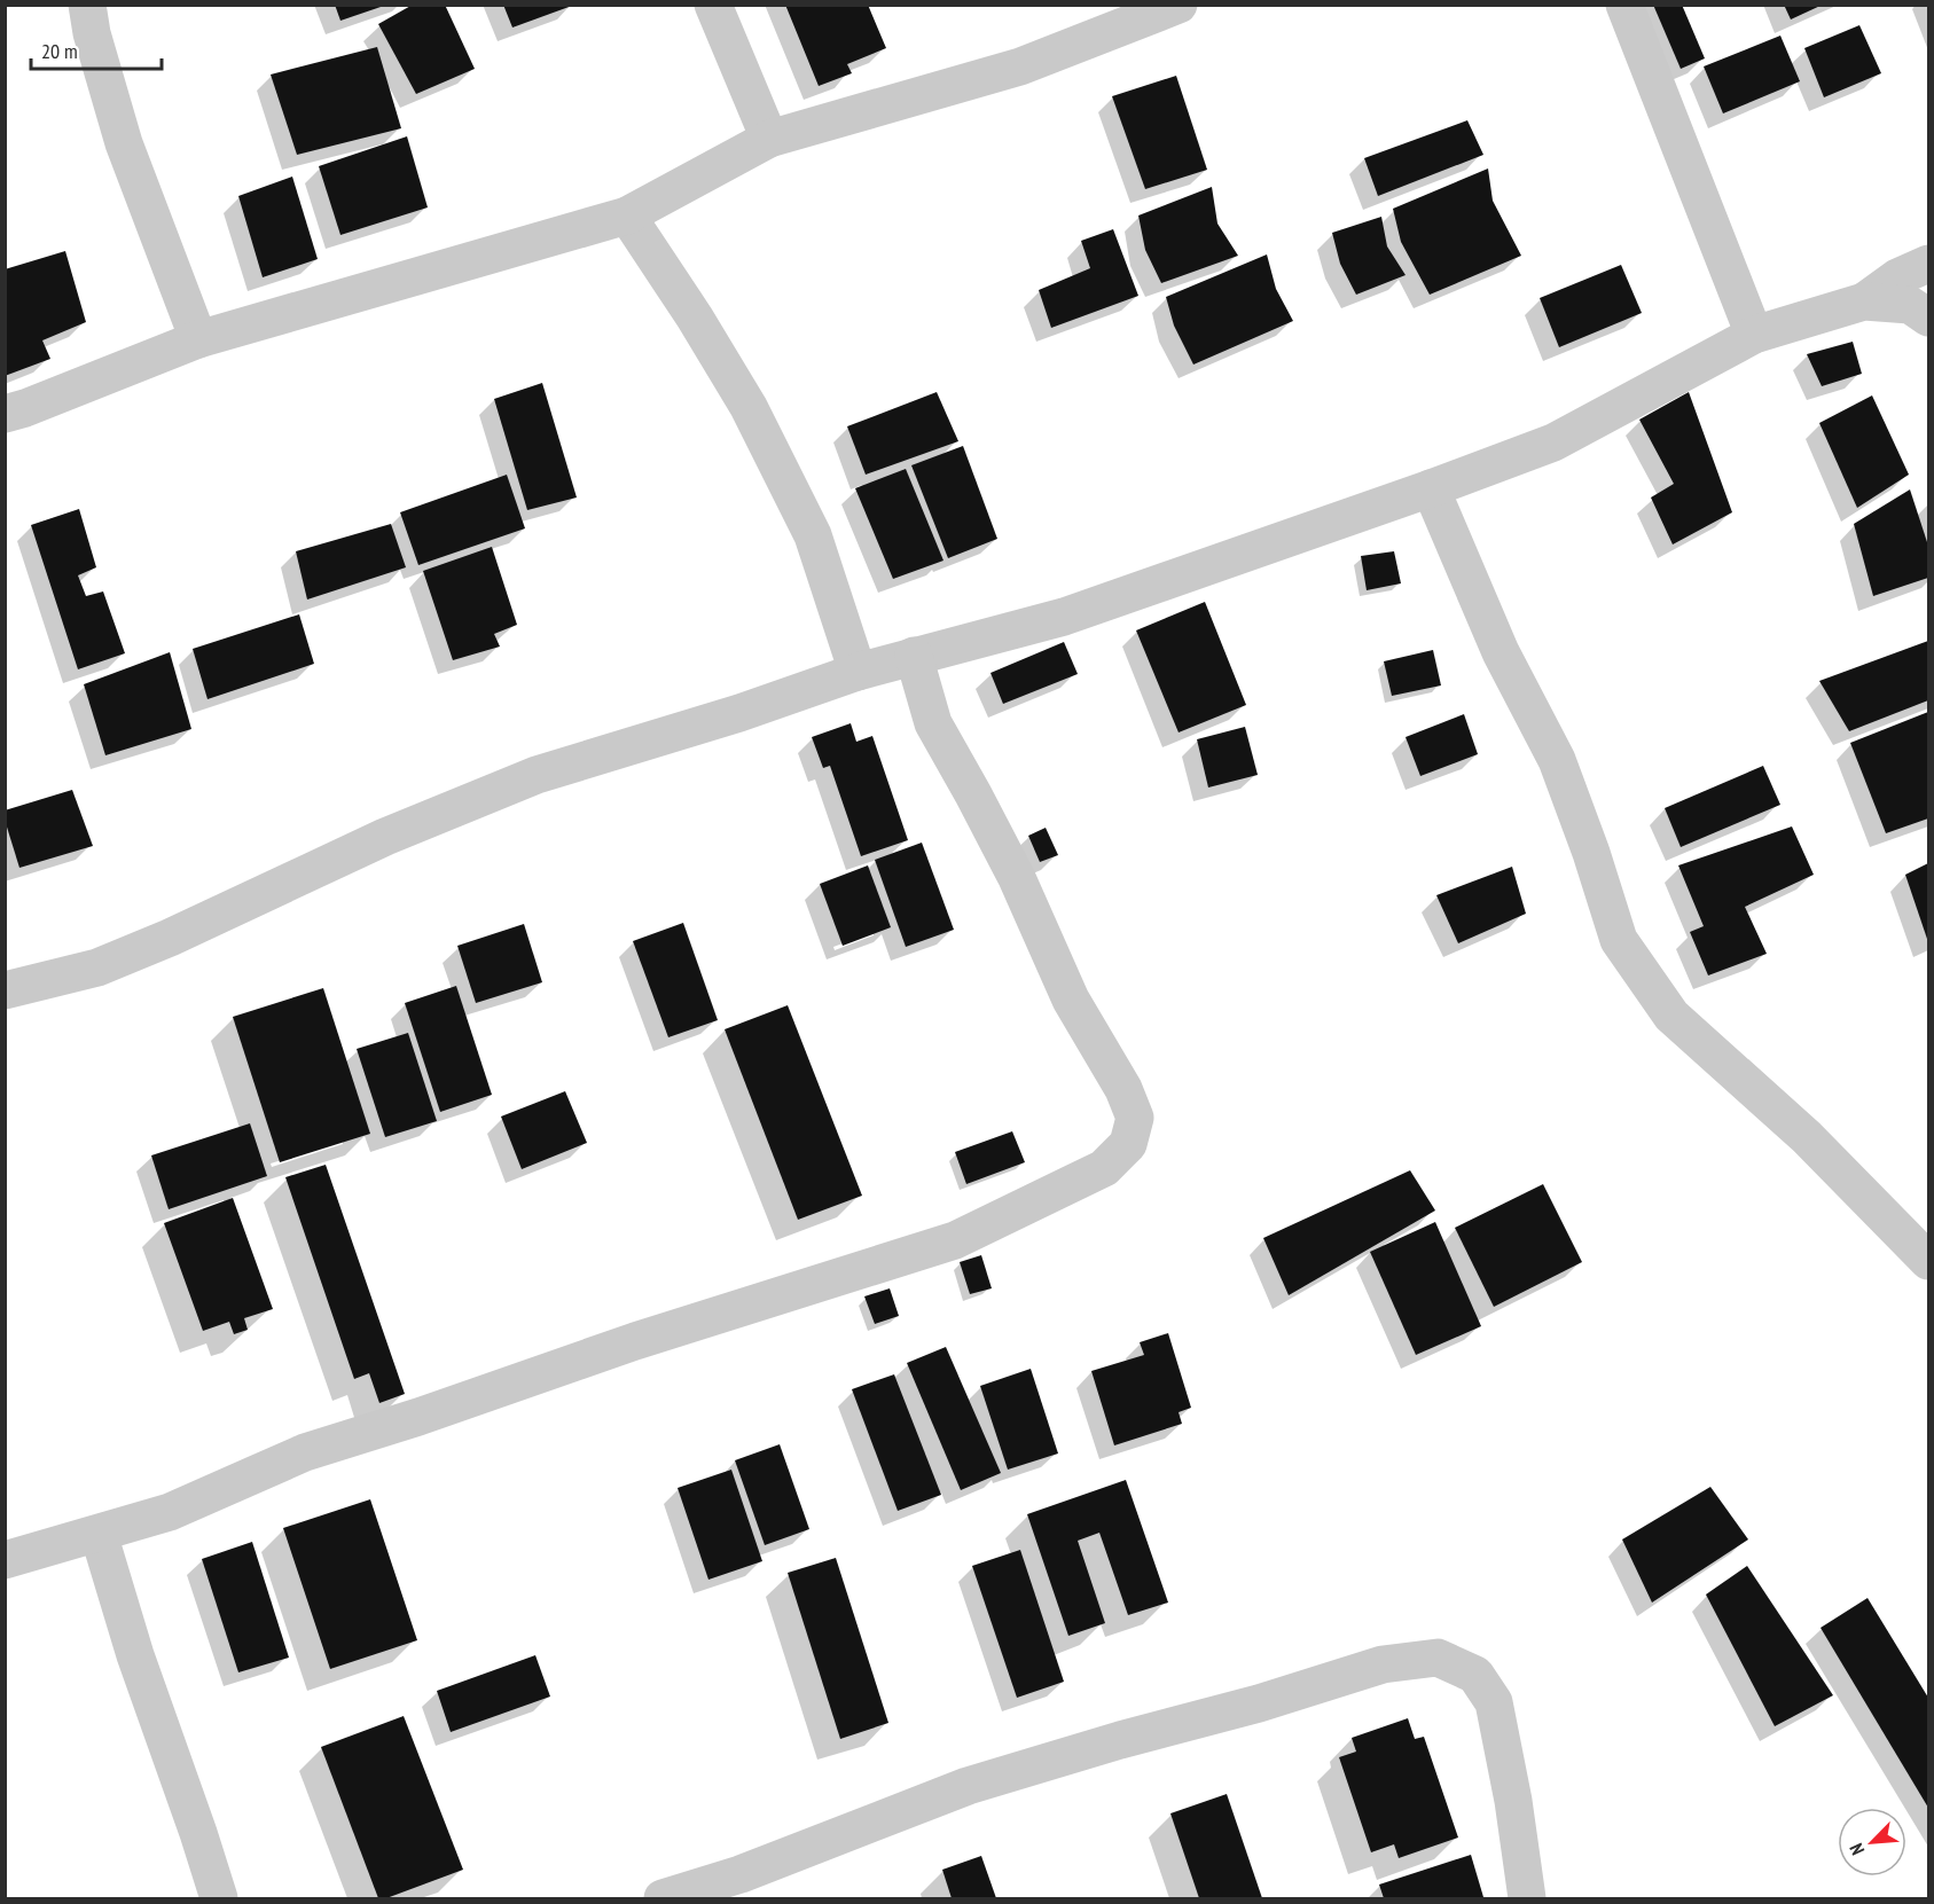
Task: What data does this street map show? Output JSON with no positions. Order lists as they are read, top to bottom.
{
  "scale_bar": "20 m",
  "north": "bottom left"
}
